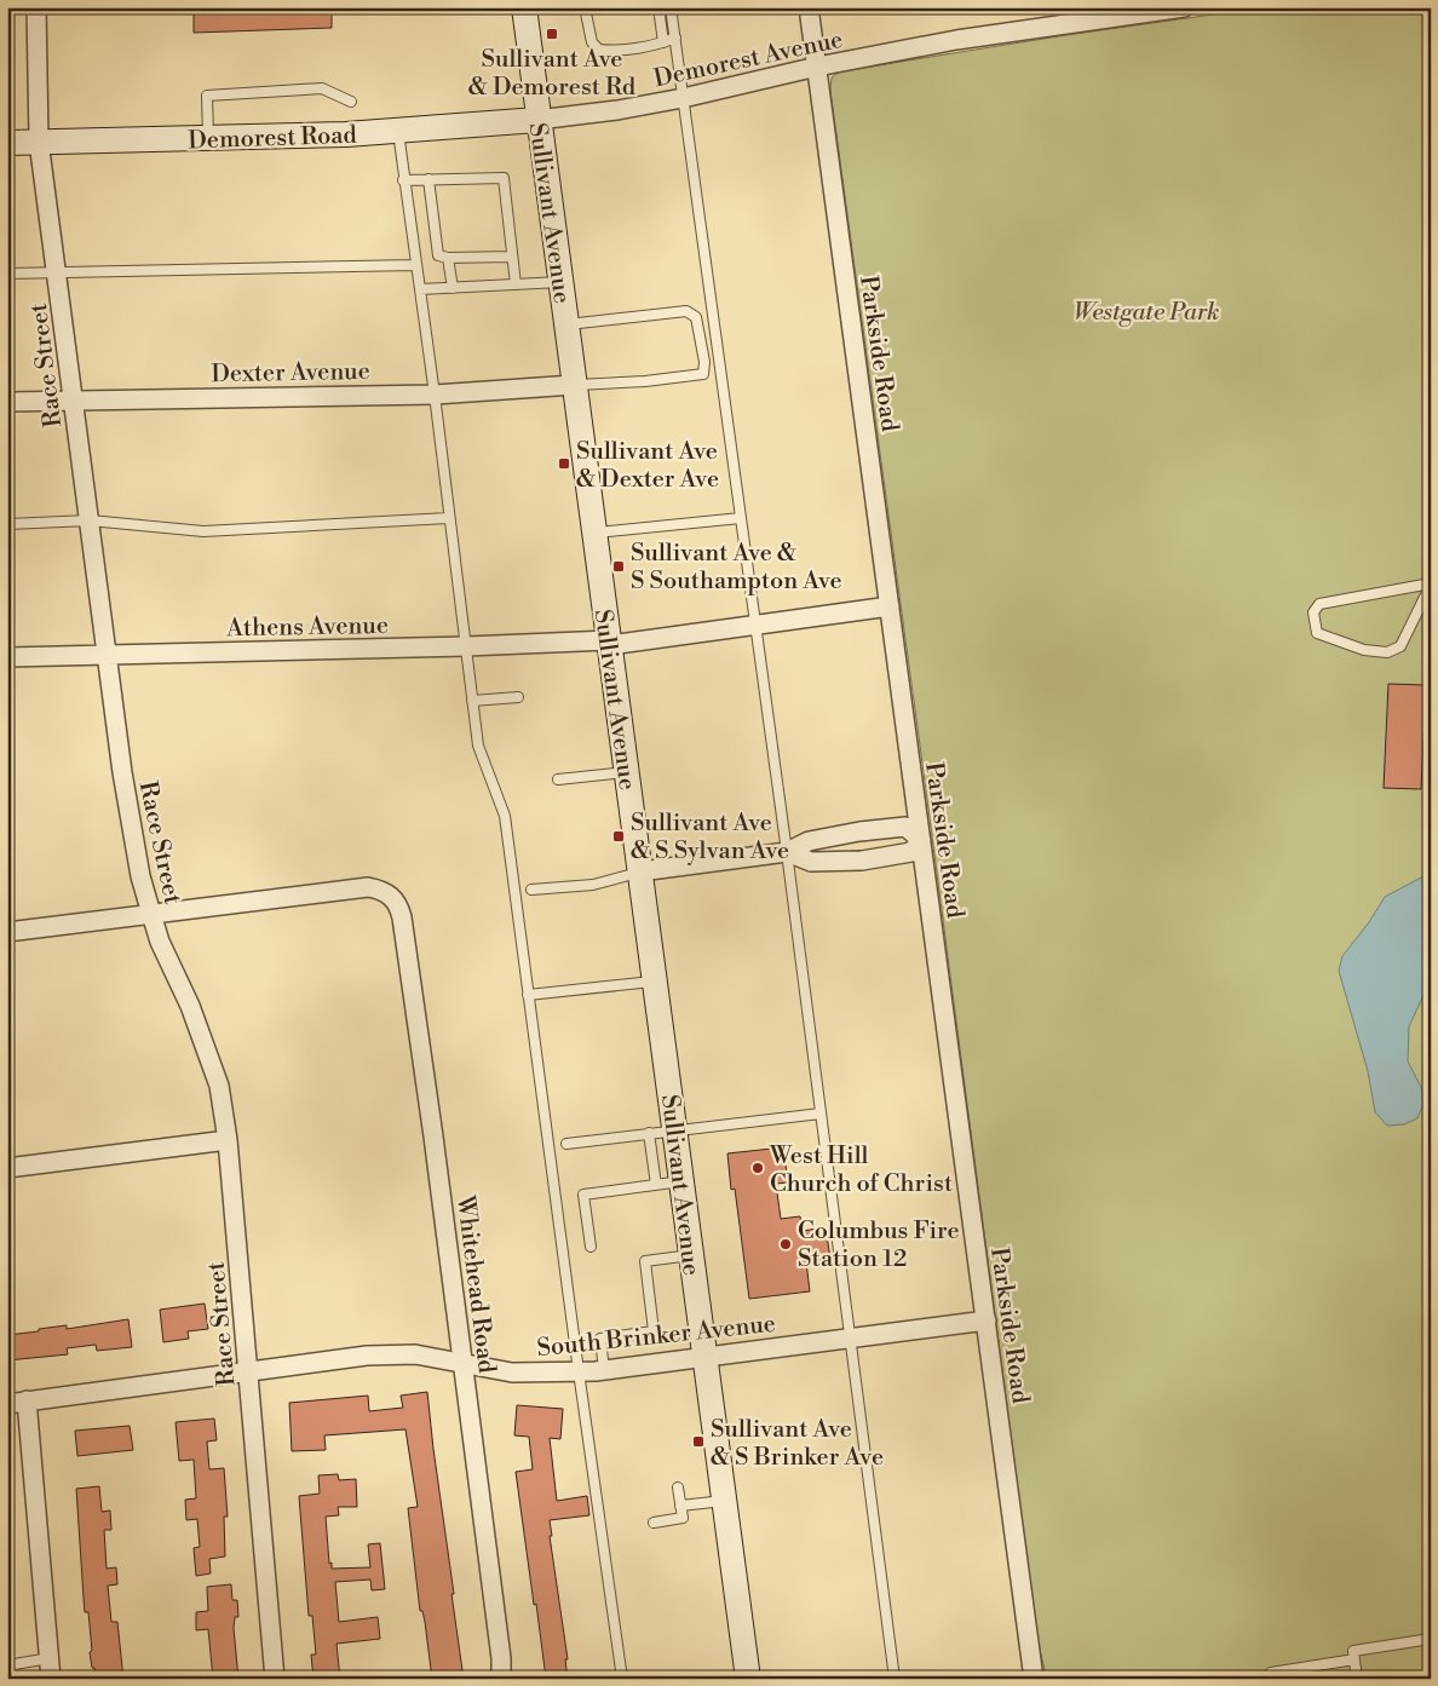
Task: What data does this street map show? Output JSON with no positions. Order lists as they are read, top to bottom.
{
  "streets": {
    "main road": ["Demorest Road", "Sullivant Avenue"],
    "street": [
      "Demorest Avenue",
      "Parkside Road",
      "Race Street",
      "Dexter Avenue",
      "Athens Avenue",
      "Whitehead Road",
      "South Brinker Avenue"
    ]
  },
  "crossings": [
    ["Demorest Avenue", "Demorest Road"],
    ["Demorest Avenue", "Sullivant Avenue"],
    ["Demorest Avenue", "Parkside Road"],
    ["Demorest Road", "Sullivant Avenue"],
    ["Demorest Road", "Race Street"],
    ["Sullivant Avenue", "Dexter Avenue"],
    ["Sullivant Avenue", "Athens Avenue"],
    ["Sullivant Avenue", "South Brinker Avenue"],
    ["Parkside Road", "Athens Avenue"],
    ["Parkside Road", "South Brinker Avenue"],
    ["Race Street", "Dexter Avenue"],
    ["Race Street", "Athens Avenue"],
    ["Race Street", "Whitehead Road"],
    ["Race Street", "South Brinker Avenue"],
    ["Whitehead Road", "South Brinker Avenue"]
  ],
  "parks": ["Westgate Park"],
  "places": {
    "transit": [
      "Sullivant Ave & Demorest Rd",
      "Sullivant Ave & Dexter Ave",
      "Sullivant Ave & S Southampton Ave",
      "Sullivant Ave & S Sylvan Ave",
      "Sullivant Ave & S Brinker Ave"
    ],
    "other": ["West Hill Church of Christ", "Columbus Fire Station 12"]
  }
}
